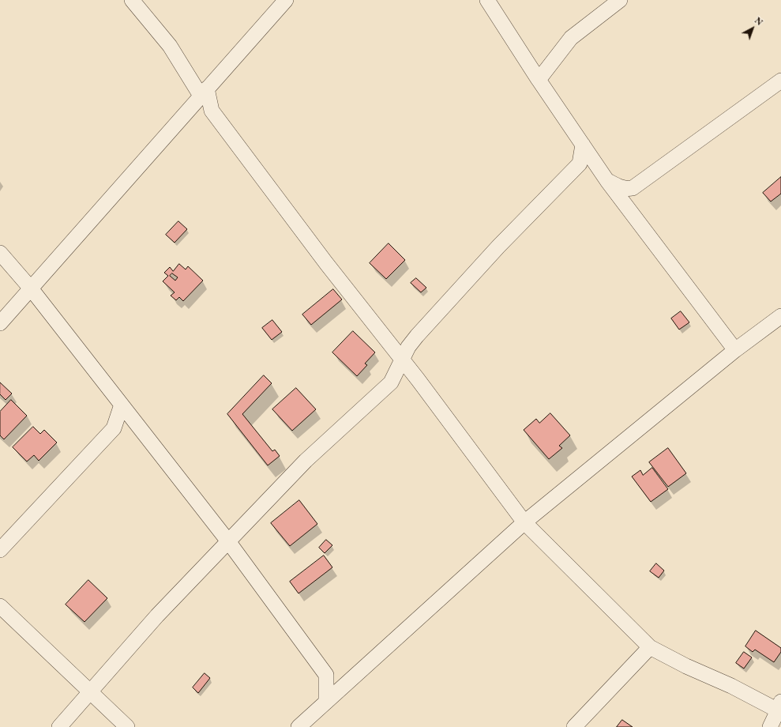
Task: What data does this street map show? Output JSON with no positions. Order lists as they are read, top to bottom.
{
  "north": "top right"
}
